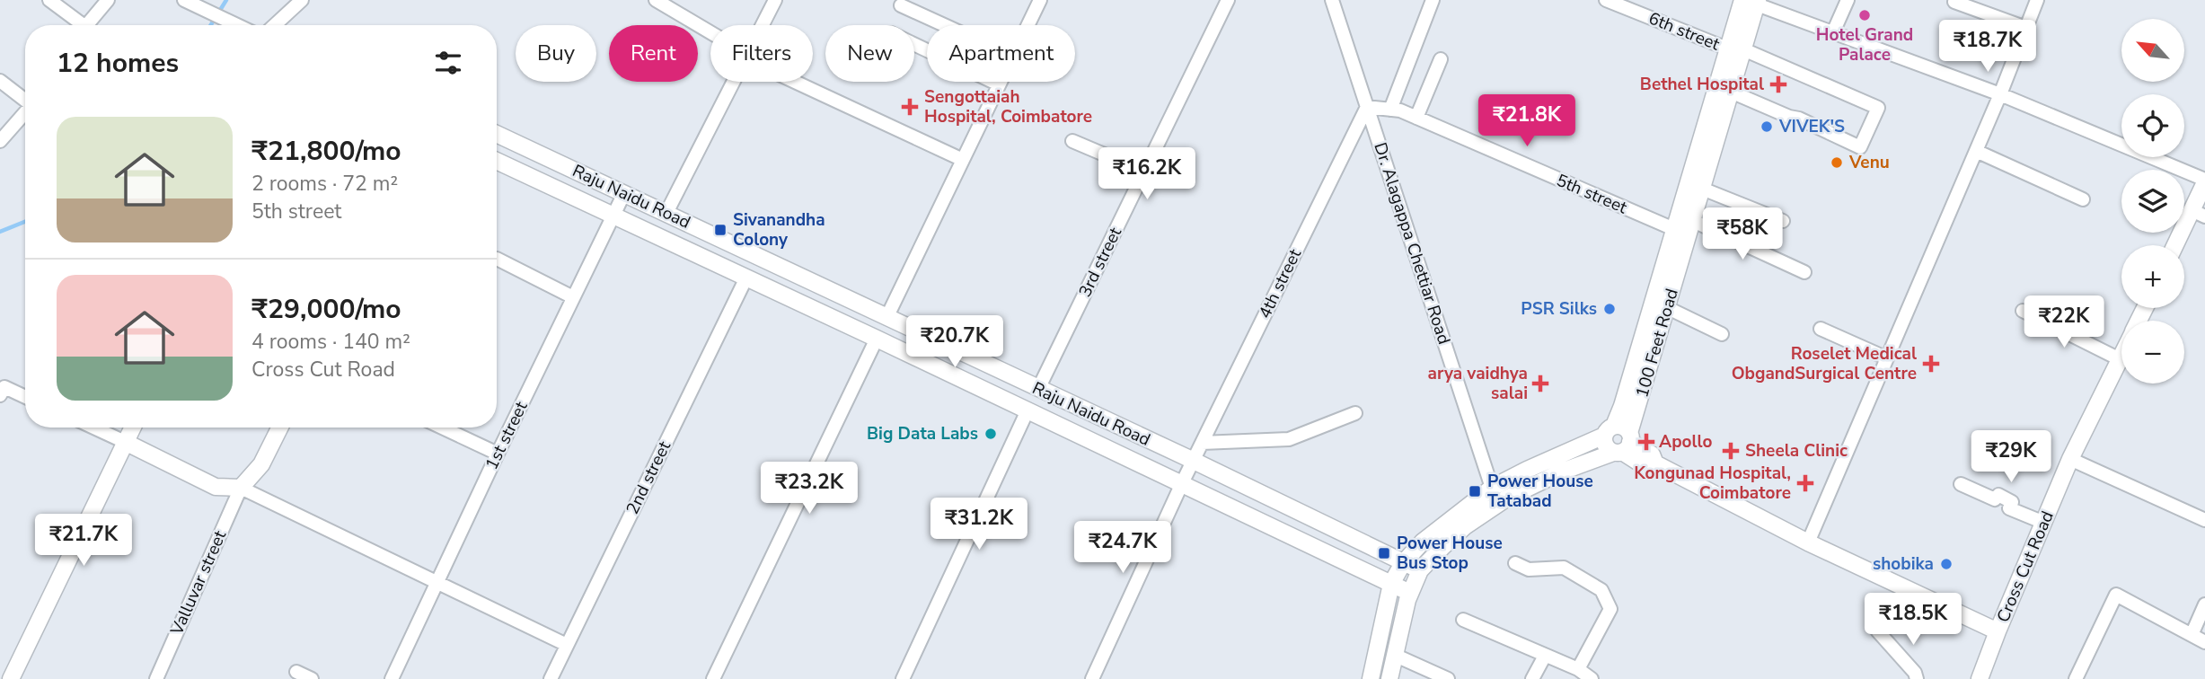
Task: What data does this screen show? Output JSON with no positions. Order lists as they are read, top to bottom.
{
  "streets": {
    "main road": ["Raju Naidu Road", "100 Feet Road", "Cross Cut Road"],
    "street": [
      "6th street",
      "5th street",
      "Dr. Alagappa Chettiar Road",
      "3rd street",
      "4th street",
      "1st street",
      "2nd street",
      "Valluvar street"
    ]
  },
  "crossings": [
    ["6th street", "100 Feet Road"],
    ["5th street", "Dr. Alagappa Chettiar Road"],
    ["5th street", "4th street"],
    ["5th street", "100 Feet Road"],
    ["Raju Naidu Road", "3rd street"],
    ["Raju Naidu Road", "4th street"],
    ["Raju Naidu Road", "1st street"],
    ["Raju Naidu Road", "2nd street"],
    ["Dr. Alagappa Chettiar Road", "4th street"],
    ["100 Feet Road", "Cross Cut Road"]
  ],
  "places": {
    "other": [
      "Hotel Grand Palace",
      "VIVEK'S",
      "Venu",
      "PSR Silks",
      "Big Data Labs",
      "shobika"
    ],
    "health": [
      "Bethel Hospital",
      "Sengottaiah Hospital, Coimbatore",
      "Roselet Medical ObgandSurgical Centre",
      "arya vaidhya salai",
      "Apollo",
      "Sheela Clinic",
      "Kongunad Hospital, Coimbatore"
    ],
    "transit": ["Sivanandha Colony", "Power House Tatabad", "Power House Bus Stop"]
  },
  "north": "top left",
  "page": {
    "map_buttons": ["+", "−"],
    "price": [
      "₹18.7K",
      "₹21.8K",
      "₹16.2K",
      "₹58K",
      "₹22K",
      "₹20.7K",
      "₹29K",
      "₹23.2K",
      "₹31.2K",
      "₹21.7K",
      "₹24.7K",
      "₹18.5K"
    ],
    "chip": [
      "Buy",
      "Rent",
      "Filters",
      "New",
      "Apartment"
    ],
    "heading": "12 homes",
    "list": [
      {
        "name": "₹21,800/mo",
        "note": "2 rooms · 72 m² · 5th street"
      },
      {
        "name": "₹29,000/mo",
        "note": "4 rooms · 140 m² · Cross Cut Road"
      }
    ]
  }
}
